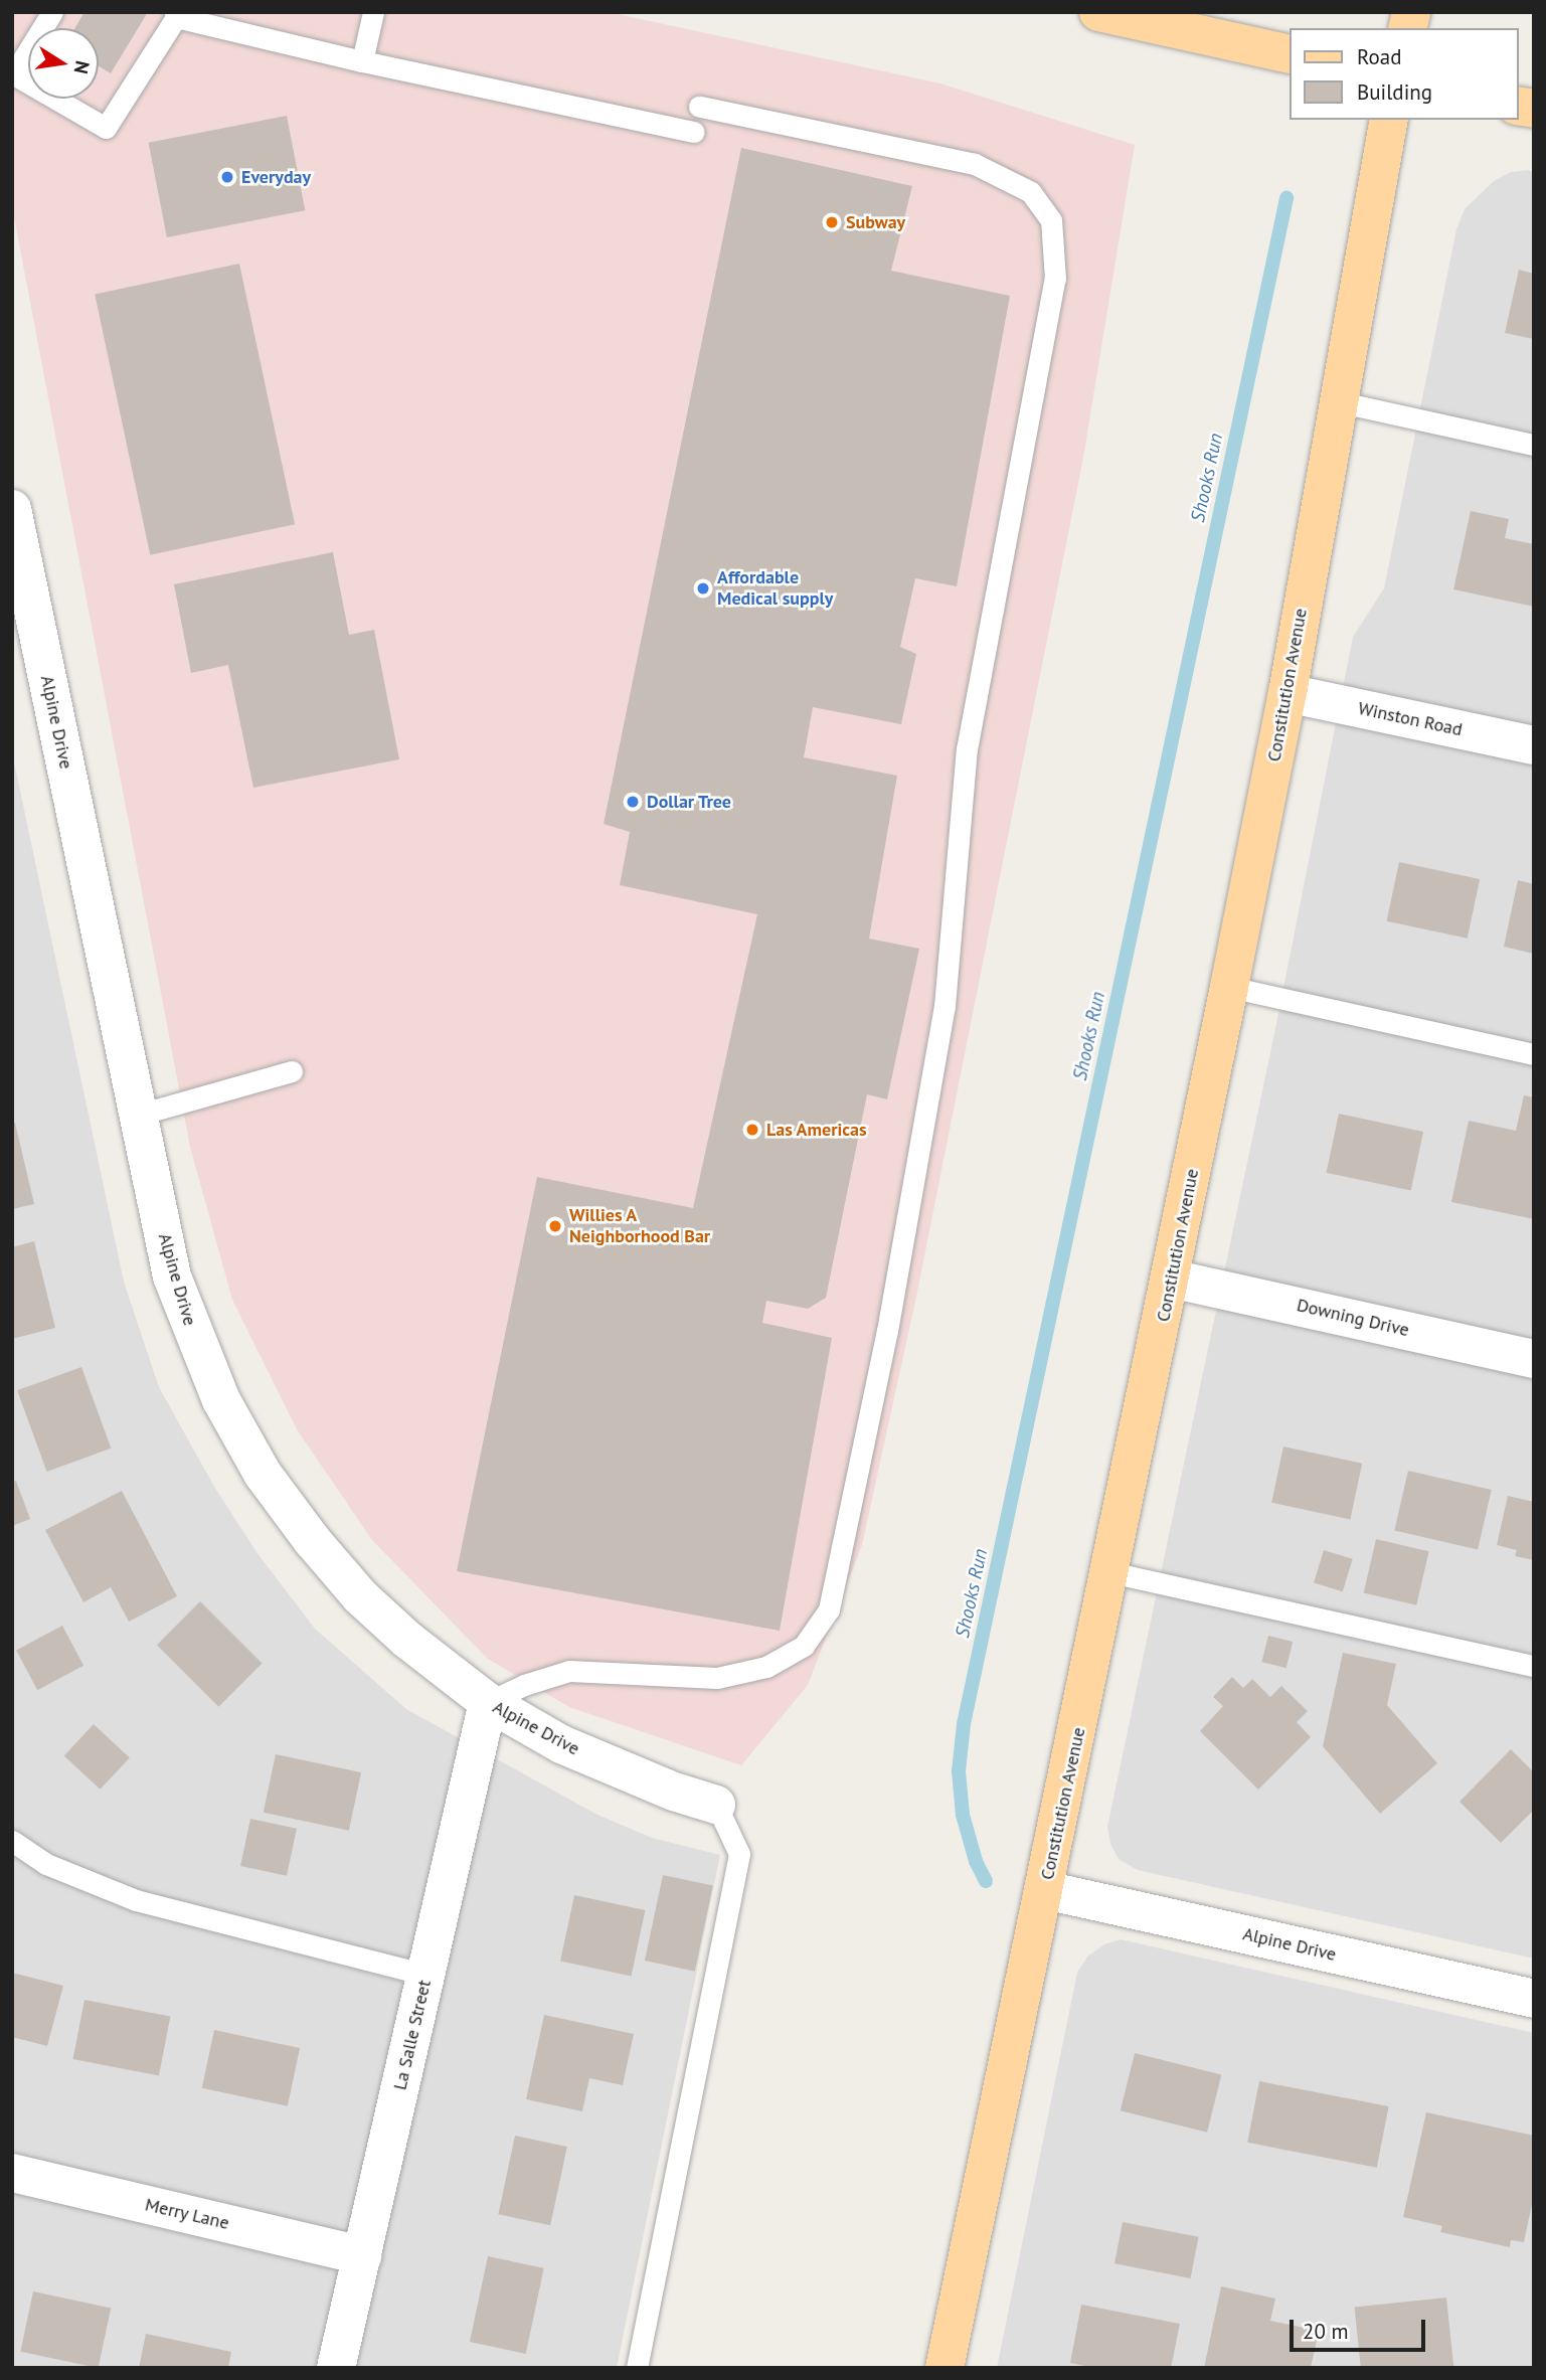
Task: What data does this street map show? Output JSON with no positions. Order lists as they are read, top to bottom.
{
  "streets": {
    "main road": ["Constitution Avenue"],
    "street": [
      "Winston Road",
      "Alpine Drive",
      "Downing Drive",
      "La Salle Street",
      "Merry Lane"
    ]
  },
  "crossings": [
    ["Constitution Avenue", "Winston Road"],
    ["Constitution Avenue", "Alpine Drive"],
    ["Constitution Avenue", "Downing Drive"],
    ["Alpine Drive", "La Salle Street"],
    ["La Salle Street", "Merry Lane"]
  ],
  "water": ["Shooks Run"],
  "places": [
    "Everyday",
    "Subway",
    "Affordable Medical supply",
    "Dollar Tree",
    "Las Americas",
    "Willies A Neighborhood Bar"
  ],
  "legend": ["Road", "Building"],
  "scale_bar": "20 m",
  "north": "right"
}
